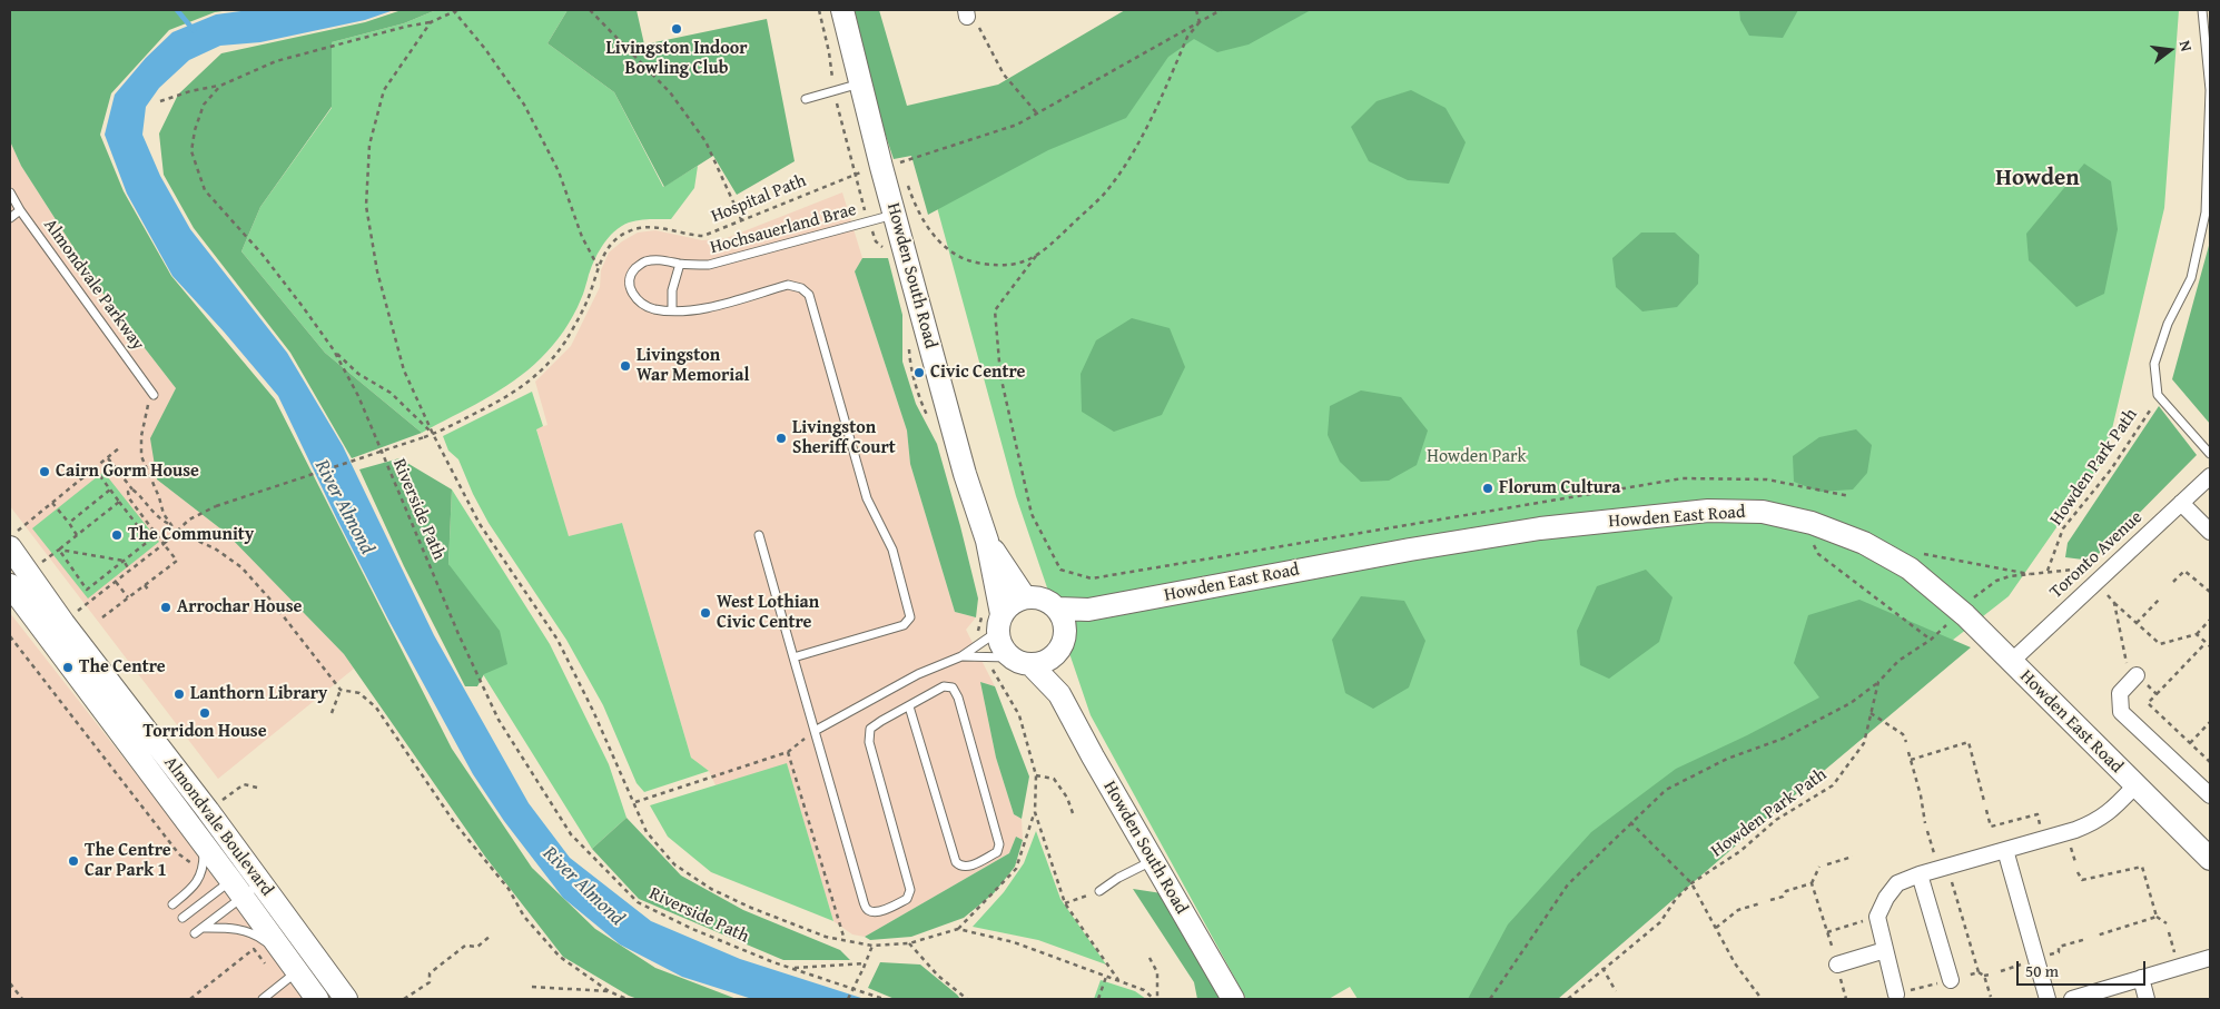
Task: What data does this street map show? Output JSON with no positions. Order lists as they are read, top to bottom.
{
  "streets": {
    "street": [
      "Howden South Road",
      "Howden East Road",
      "Toronto Avenue",
      "Almondvale Boulevard"
    ],
    "lane": ["Hochsauerland Brae", "Almondvale Parkway"],
    "path": ["Hospital Path", "Howden Park Path", "Riverside Path"]
  },
  "crossings": [
    ["Hospital Path", "Howden South Road"],
    ["Hochsauerland Brae", "Howden South Road"],
    ["Howden South Road", "Howden East Road"],
    ["Howden East Road", "Toronto Avenue"]
  ],
  "districts": ["Howden"],
  "water": ["River Almond"],
  "parks": ["Howden Park"],
  "places": [
    "Livingston Indoor Bowling Club",
    "Livingston War Memorial",
    "Civic Centre",
    "Livingston Sheriff Court",
    "Cairn Gorm House",
    "Florum Cultura",
    "The Community",
    "Arrochar House",
    "West Lothian Civic Centre",
    "The Centre",
    "Lanthorn Library",
    "Torridon House",
    "The Centre Car Park 1"
  ],
  "scale_bar": "50 m",
  "north": "right"
}
